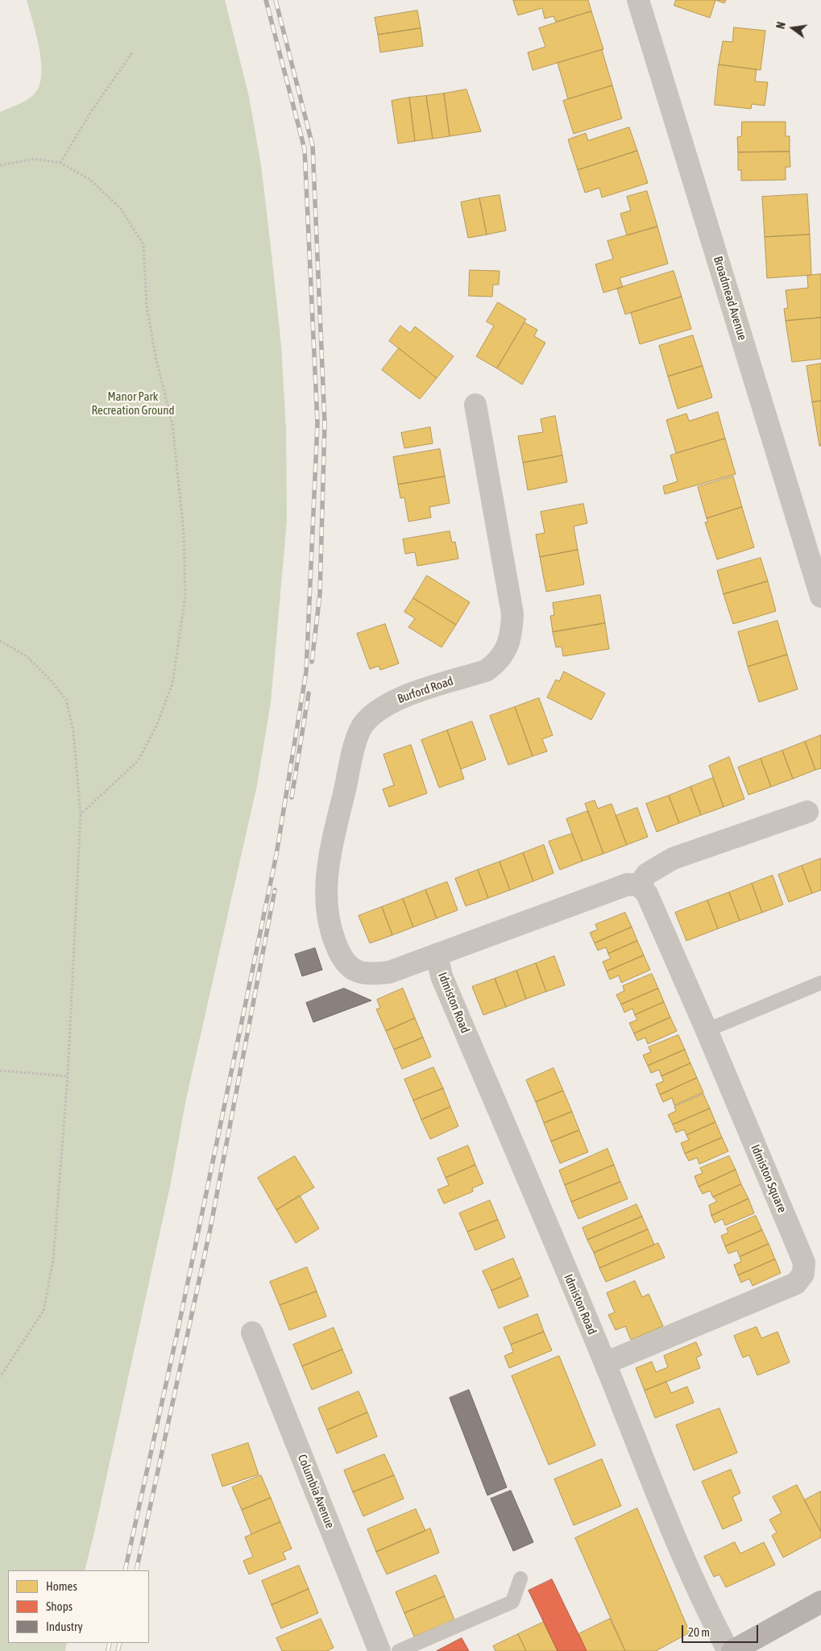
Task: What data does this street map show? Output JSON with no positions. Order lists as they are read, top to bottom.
{
  "streets": {
    "street": [
      "Broadmead Avenue",
      "Burford Road",
      "Idmiston Road",
      "Idmiston Square",
      "Columbia Avenue"
    ]
  },
  "crossings": [
    ["Burford Road", "Idmiston Road"],
    ["Burford Road", "Idmiston Square"],
    ["Idmiston Road", "Idmiston Square"]
  ],
  "parks": ["Manor Park Recreation Ground"],
  "legend": ["Homes", "Shops", "Industry"],
  "scale_bar": "20 m",
  "north": "left"
}
